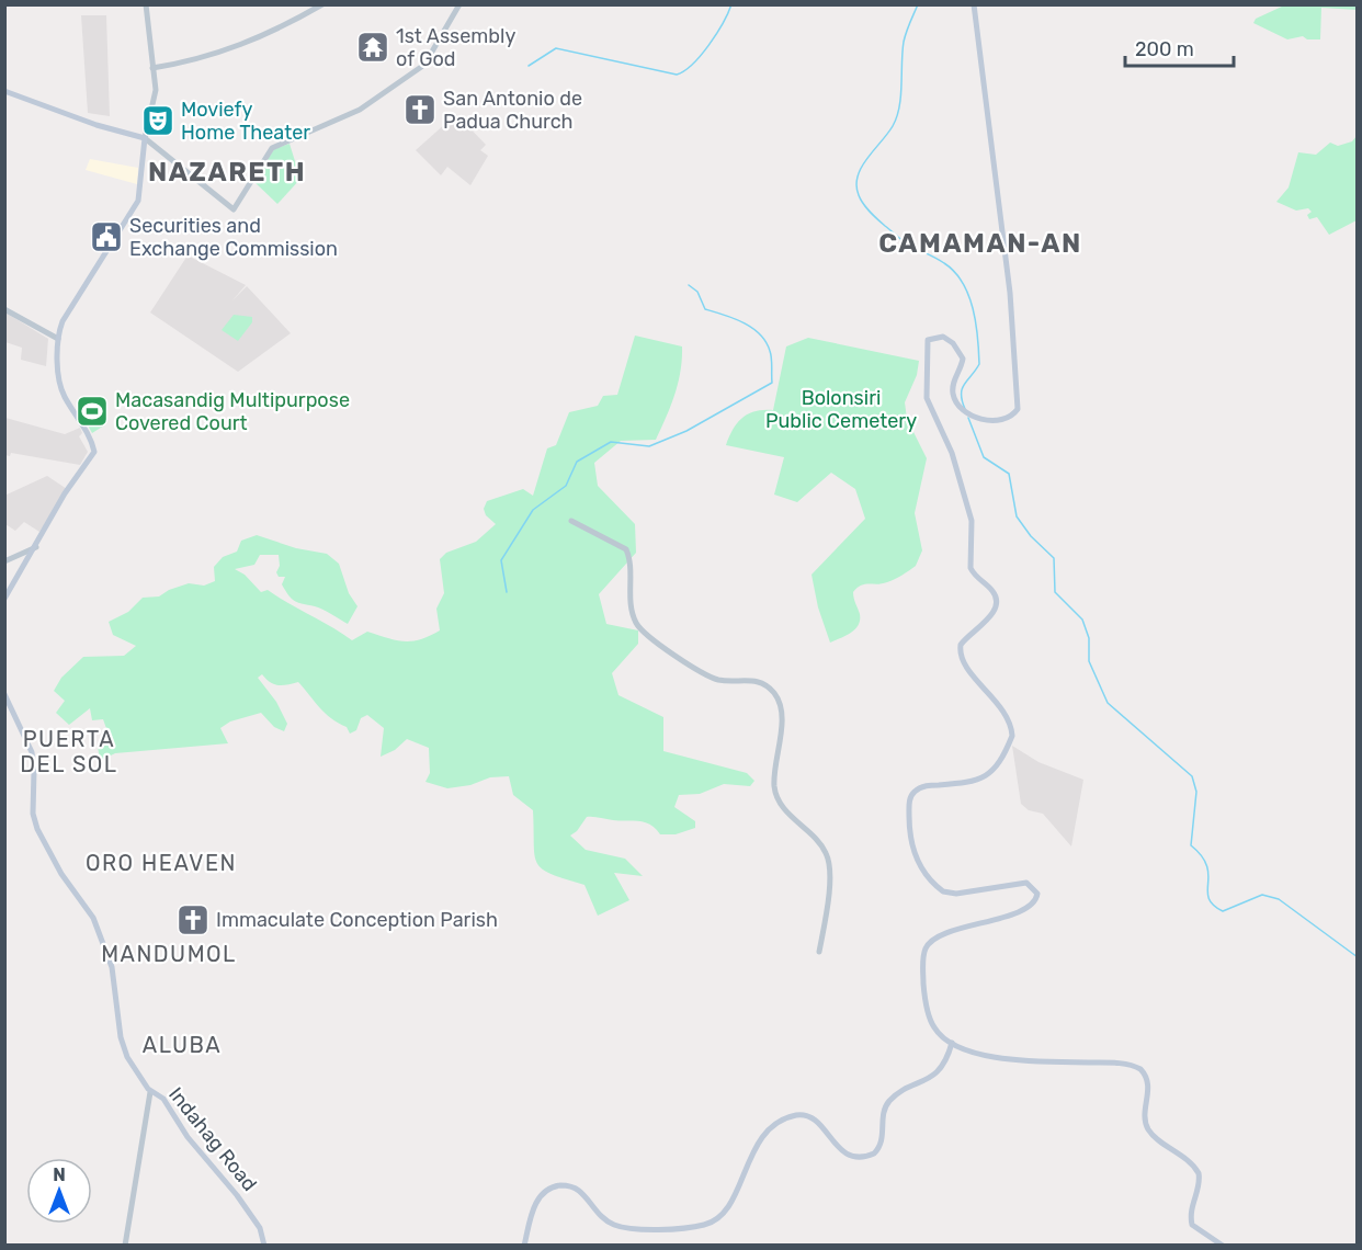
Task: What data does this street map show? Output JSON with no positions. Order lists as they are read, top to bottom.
{
  "streets": {
    "main road": ["Indahag Road"]
  },
  "districts": [
    "NAZARETH",
    "CAMAMAN-AN",
    "PUERTA DEL SOL",
    "ORO HEAVEN",
    "MANDUMOL",
    "ALUBA"
  ],
  "parks": ["Bolonsiri Public Cemetery"],
  "places": {
    "temple": ["1st Assembly of God"],
    "church": ["San Antonio de Padua Church", "Immaculate Conception Parish"],
    "theatre": ["Moviefy Home Theater"],
    "public building": ["Securities and Exchange Commission"],
    "sports": ["Macasandig Multipurpose Covered Court"]
  },
  "scale_bar": "200 m",
  "north": "top"
}
